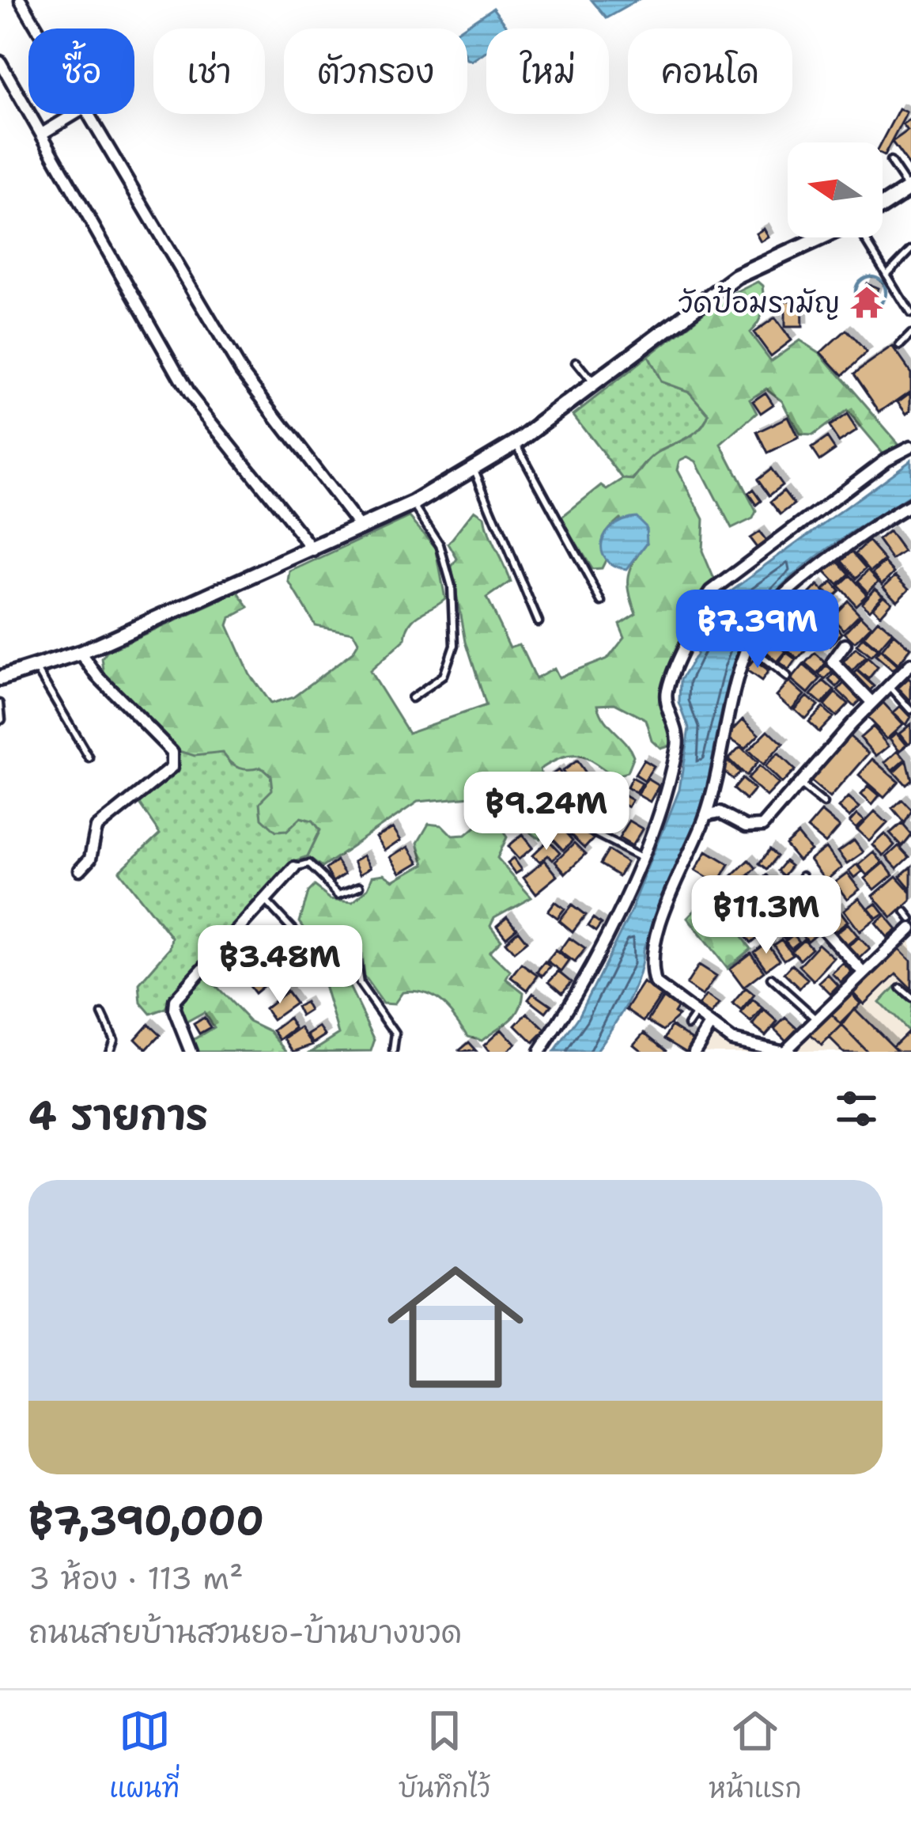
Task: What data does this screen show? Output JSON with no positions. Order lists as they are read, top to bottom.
{
  "places": {
    "temple": ["วัดป้อมรามัญ"]
  },
  "north": "left",
  "page": {
    "chip": [
      "ซื้อ",
      "เช่า",
      "ตัวกรอง",
      "ใหม่",
      "คอนโด"
    ],
    "price": [
      "฿7.39M",
      "฿9.24M",
      "฿11.3M",
      "฿3.48M"
    ],
    "heading": "4 รายการ",
    "list": [
      {
        "name": "฿7,390,000",
        "note": "3 ห้อง · 113 m² · ถนนสายบ้านสวนยอ-บ้านบางขวด"
      }
    ],
    "tabs": ["แผนที่", "บันทึกไว้", "หน้าแรก"]
  }
}
